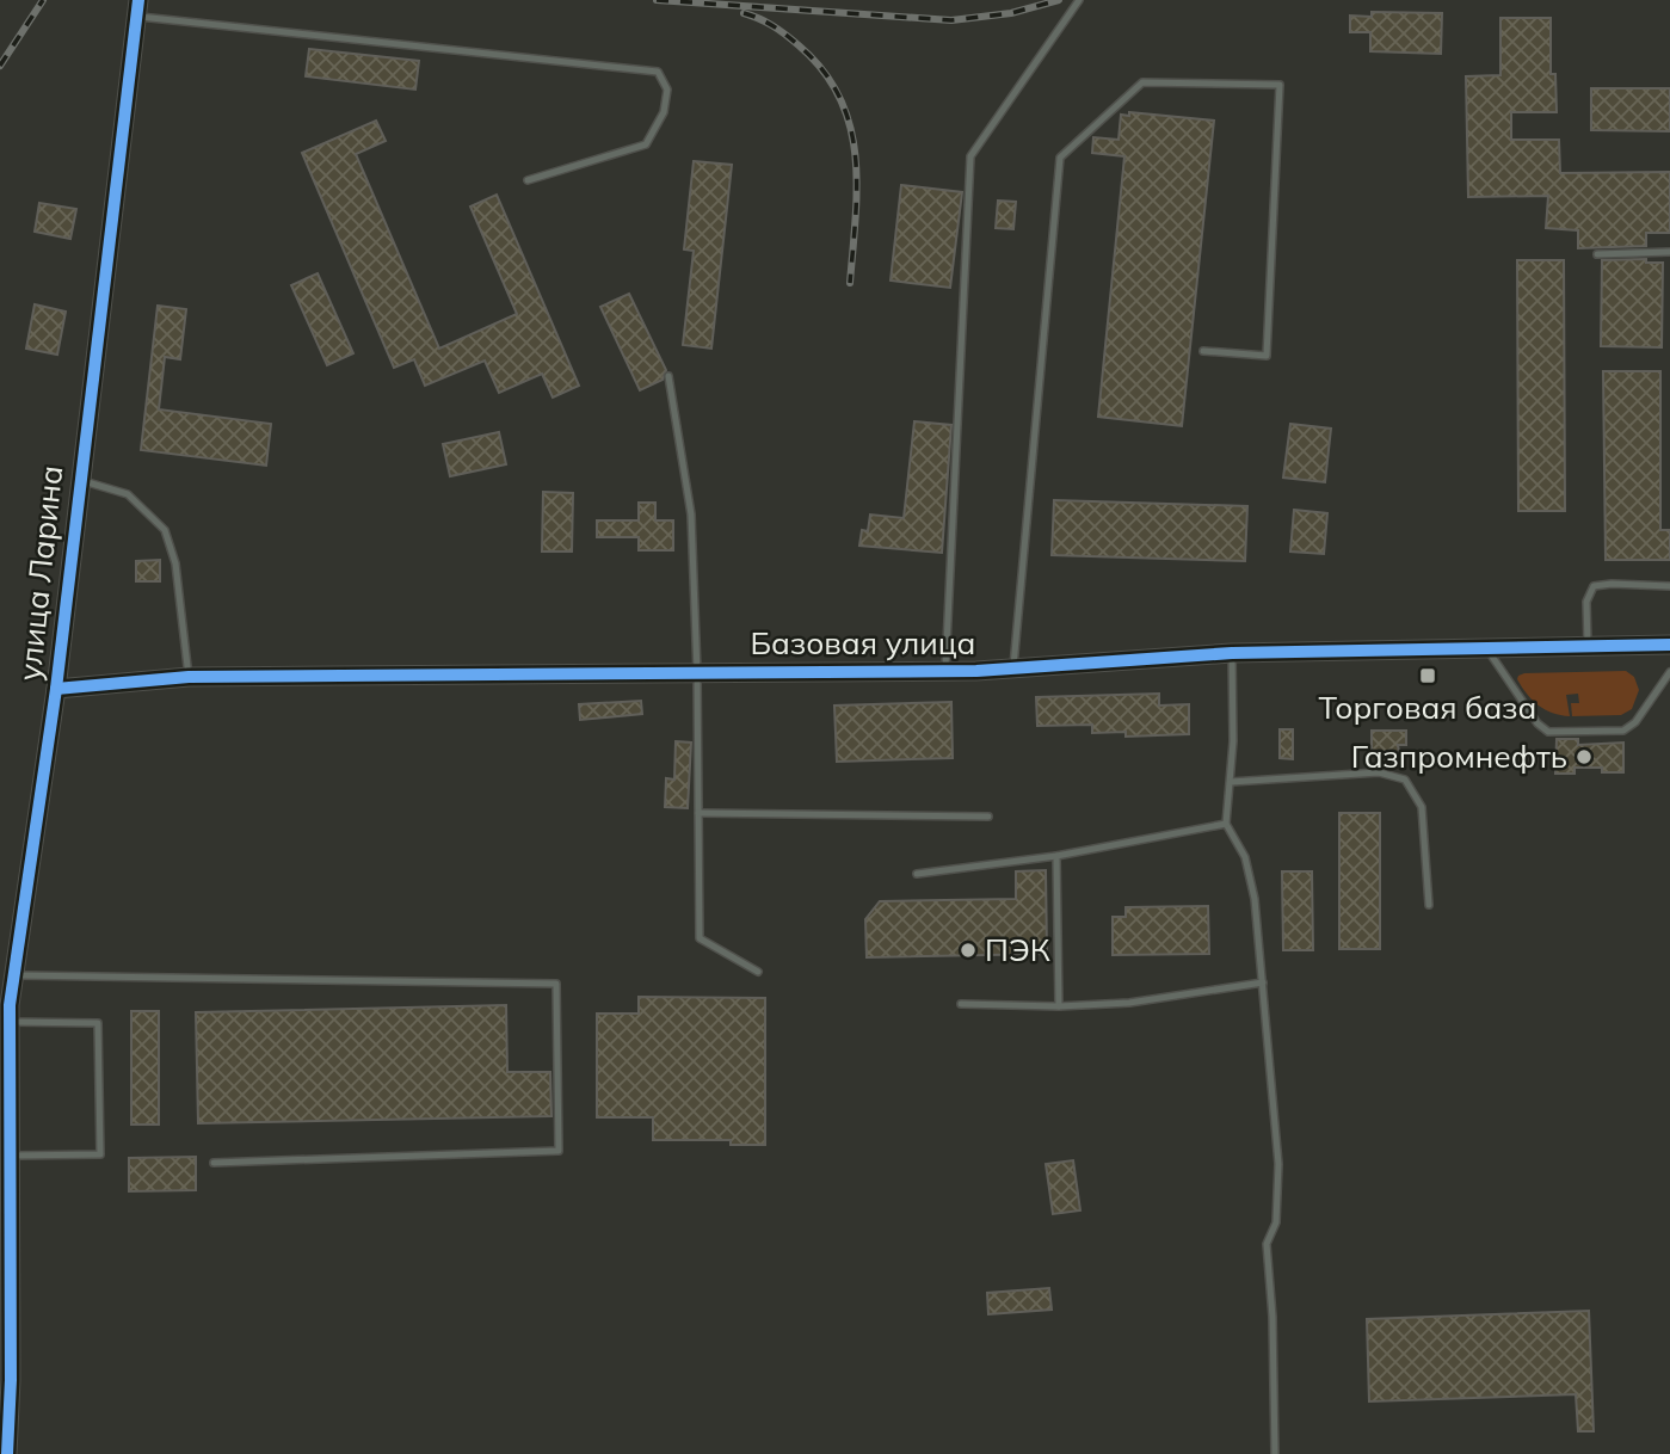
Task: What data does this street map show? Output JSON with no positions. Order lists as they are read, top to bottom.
{
  "streets": {
    "street": ["улица Ларина", "Базовая улица"]
  },
  "crossings": [
    ["улица Ларина", "Базовая улица"]
  ],
  "places": {
    "transit": ["Торговая база"],
    "other": ["Газпромнефть", "ПЭК"]
  }
}
